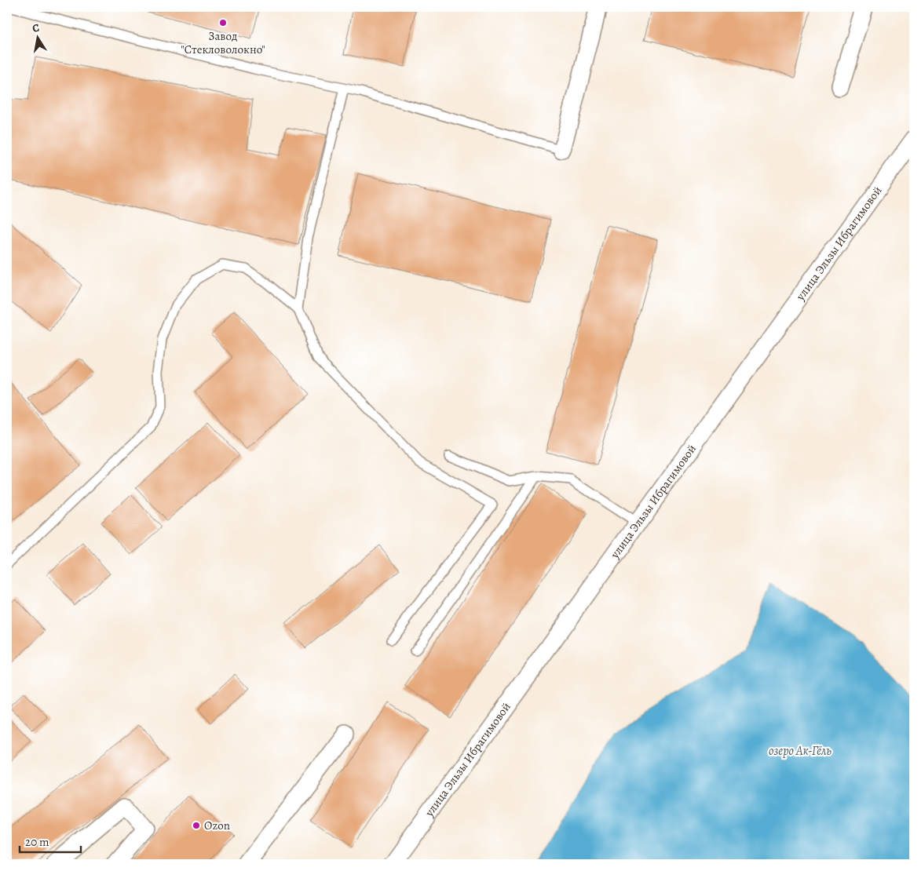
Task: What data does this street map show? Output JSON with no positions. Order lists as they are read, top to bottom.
{
  "streets": {
    "street": ["улица Эльзы Ибрагимовой"]
  },
  "water": ["озеро Ак-Гёль"],
  "places": ["Завод \"Стекловолокно\"", "Ozon"],
  "scale_bar": "20 m",
  "north": "top"
}
